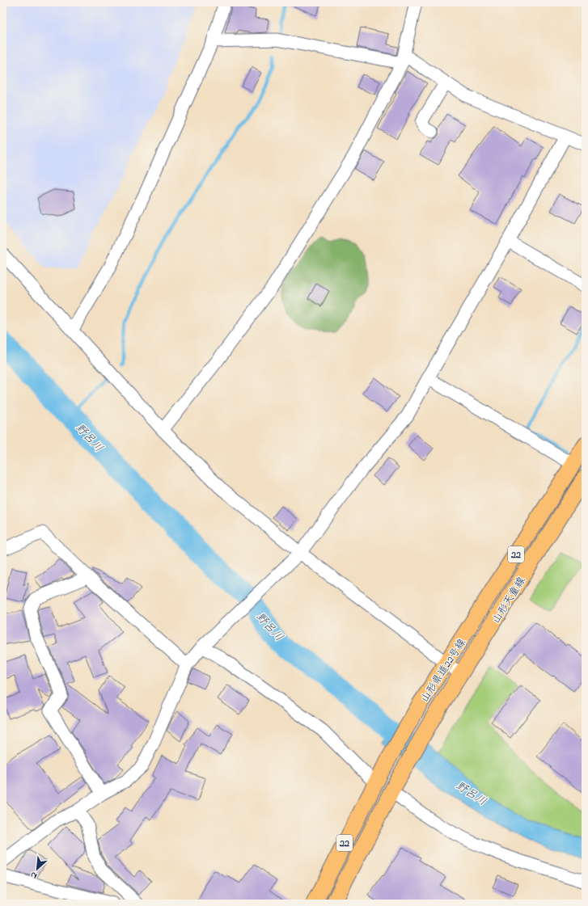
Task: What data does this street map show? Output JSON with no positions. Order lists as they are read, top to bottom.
{
  "streets": {
    "main road": ["22", "山形天童線", "山形県道22号線"]
  },
  "crossings": [
    ["山形天童線", "山形県道22号線"]
  ],
  "water": ["野呂川"],
  "north": "bottom left"
}
